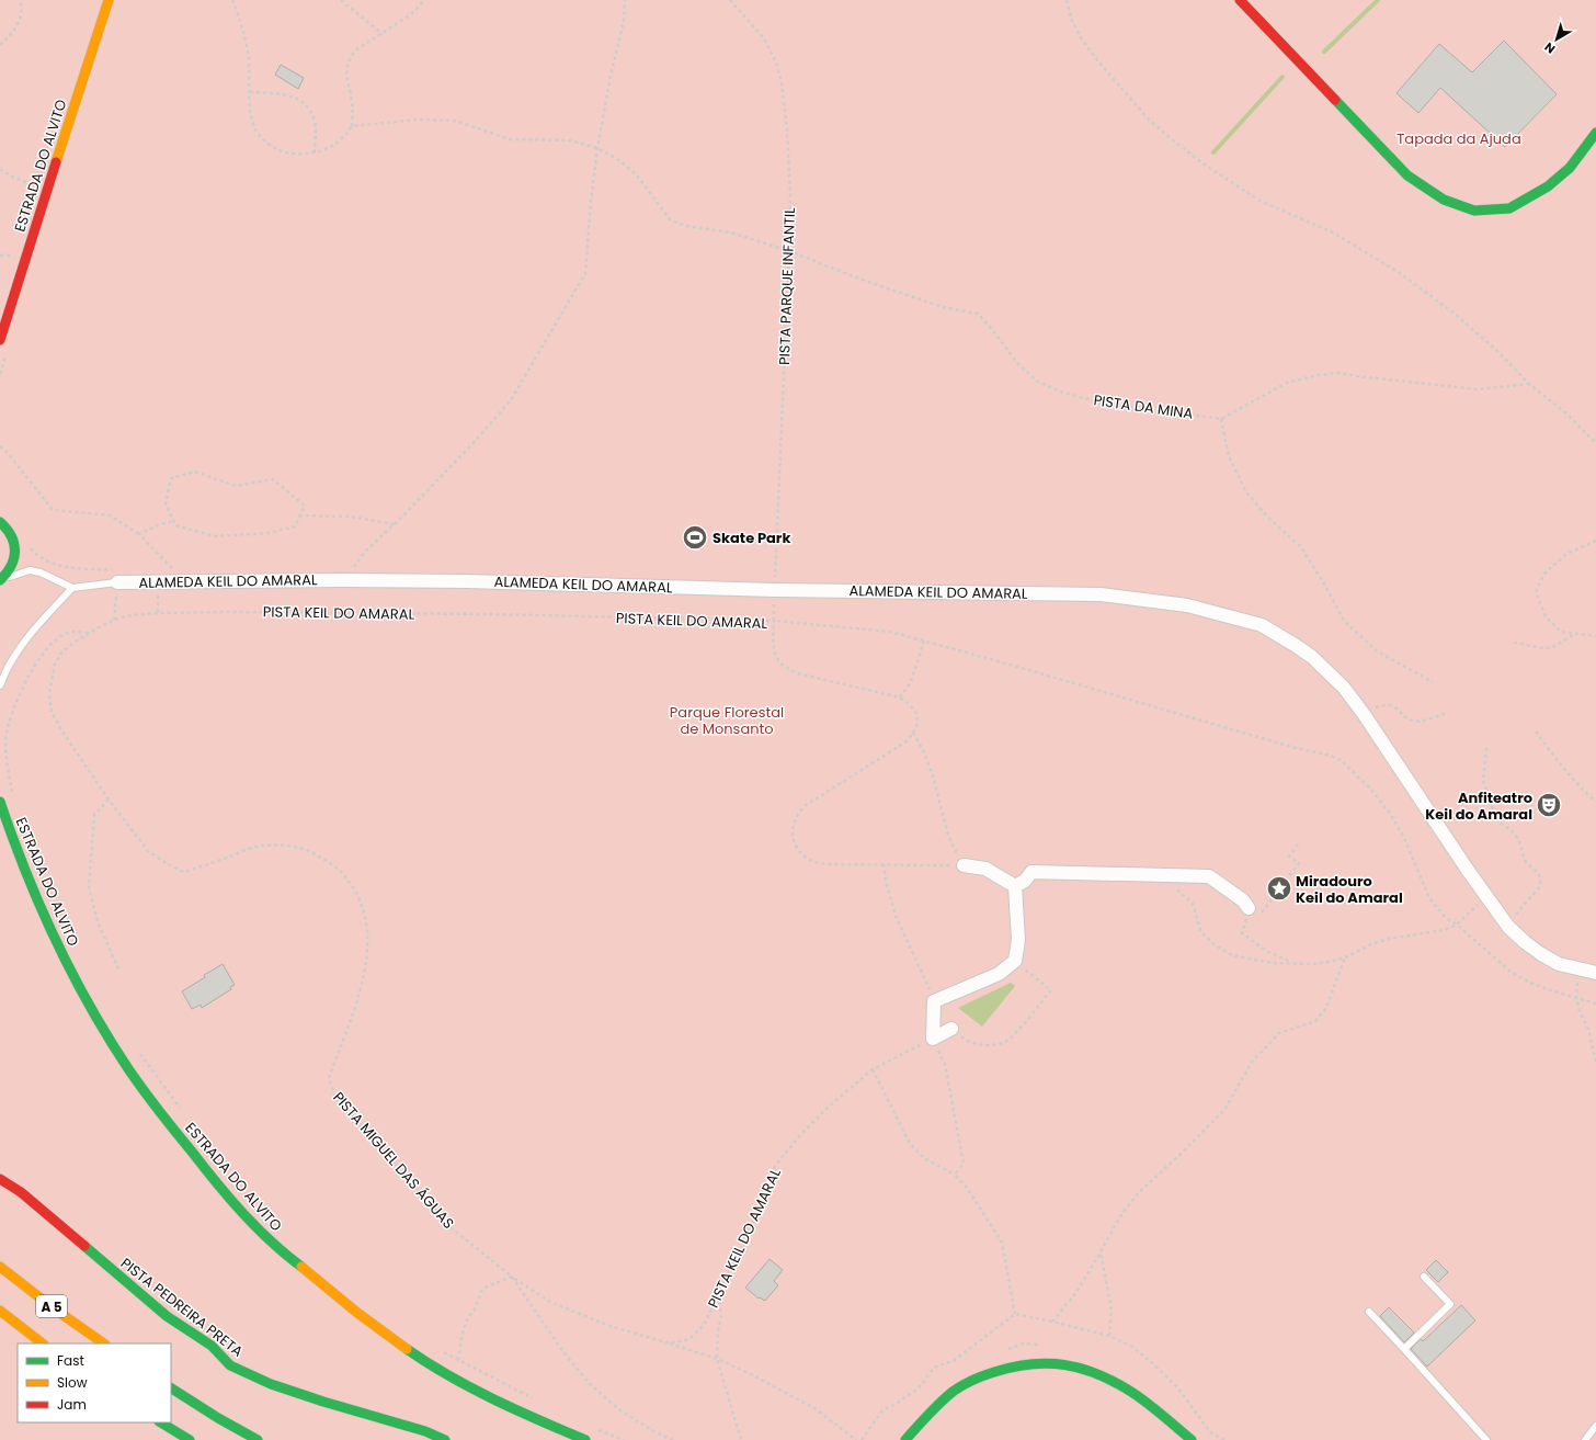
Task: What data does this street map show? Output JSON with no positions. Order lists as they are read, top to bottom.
{
  "streets": {
    "main road": ["ESTRADA DO ALVITO", "A 5", "PISTA PEDREIRA PRETA"],
    "street": ["ALAMEDA KEIL DO AMARAL"],
    "path": [
      "PISTA PARQUE INFANTIL",
      "PISTA DA MINA",
      "PISTA KEIL DO AMARAL",
      "PISTA MIGUEL DAS ÁGUAS"
    ]
  },
  "crossings": [
    ["PISTA PARQUE INFANTIL", "PISTA DA MINA"],
    ["PISTA PARQUE INFANTIL", "ALAMEDA KEIL DO AMARAL"],
    ["PISTA KEIL DO AMARAL", "PISTA MIGUEL DAS ÁGUAS"]
  ],
  "parks": ["Tapada da Ajuda", "Parque Florestal de Monsanto"],
  "places": {
    "sports": ["Skate Park"],
    "theatre": ["Anfiteatro Keil do Amaral"],
    "place": ["Miradouro Keil do Amaral"]
  },
  "legend": ["Fast", "Slow", "Jam"],
  "north": "bottom left"
}
